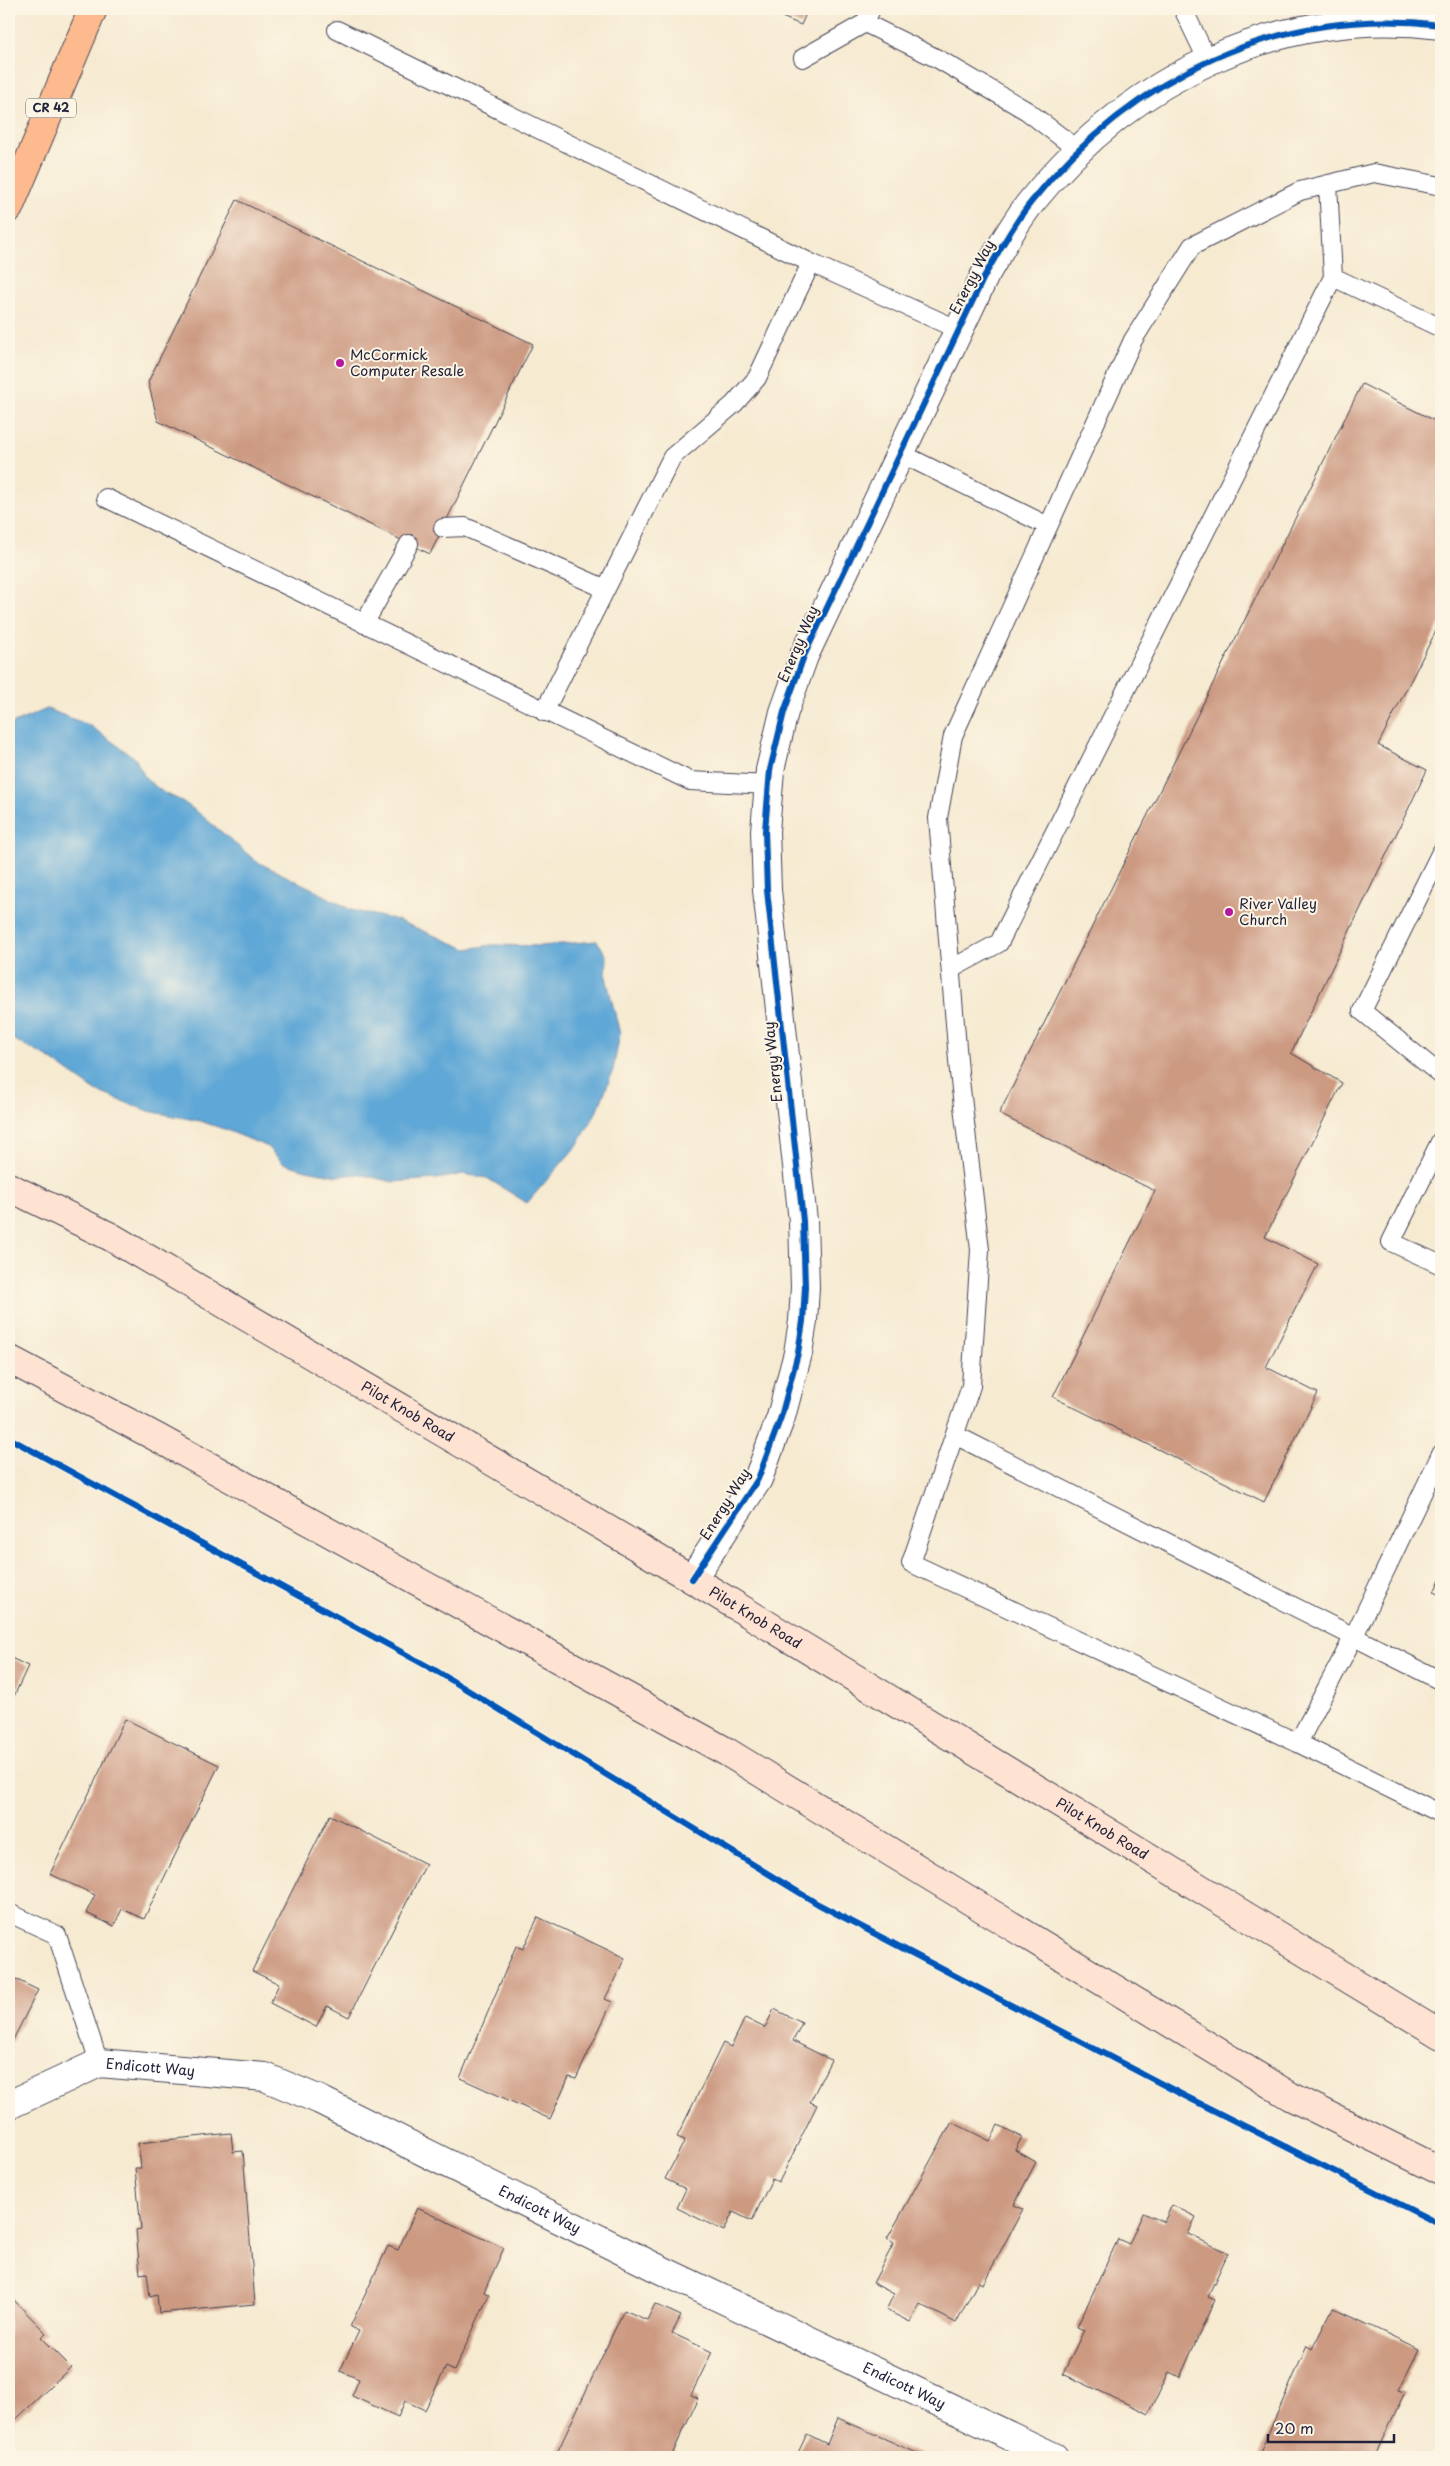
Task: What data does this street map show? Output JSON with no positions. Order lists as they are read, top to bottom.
{
  "streets": {
    "highway": ["CR 42"],
    "main road": ["Pilot Knob Road"],
    "street": ["Energy Way", "Endicott Way"]
  },
  "crossings": [
    ["Energy Way", "Pilot Knob Road"]
  ],
  "places": ["McCormick Computer Resale", "River Valley Church"],
  "scale_bar": "20 m"
}
